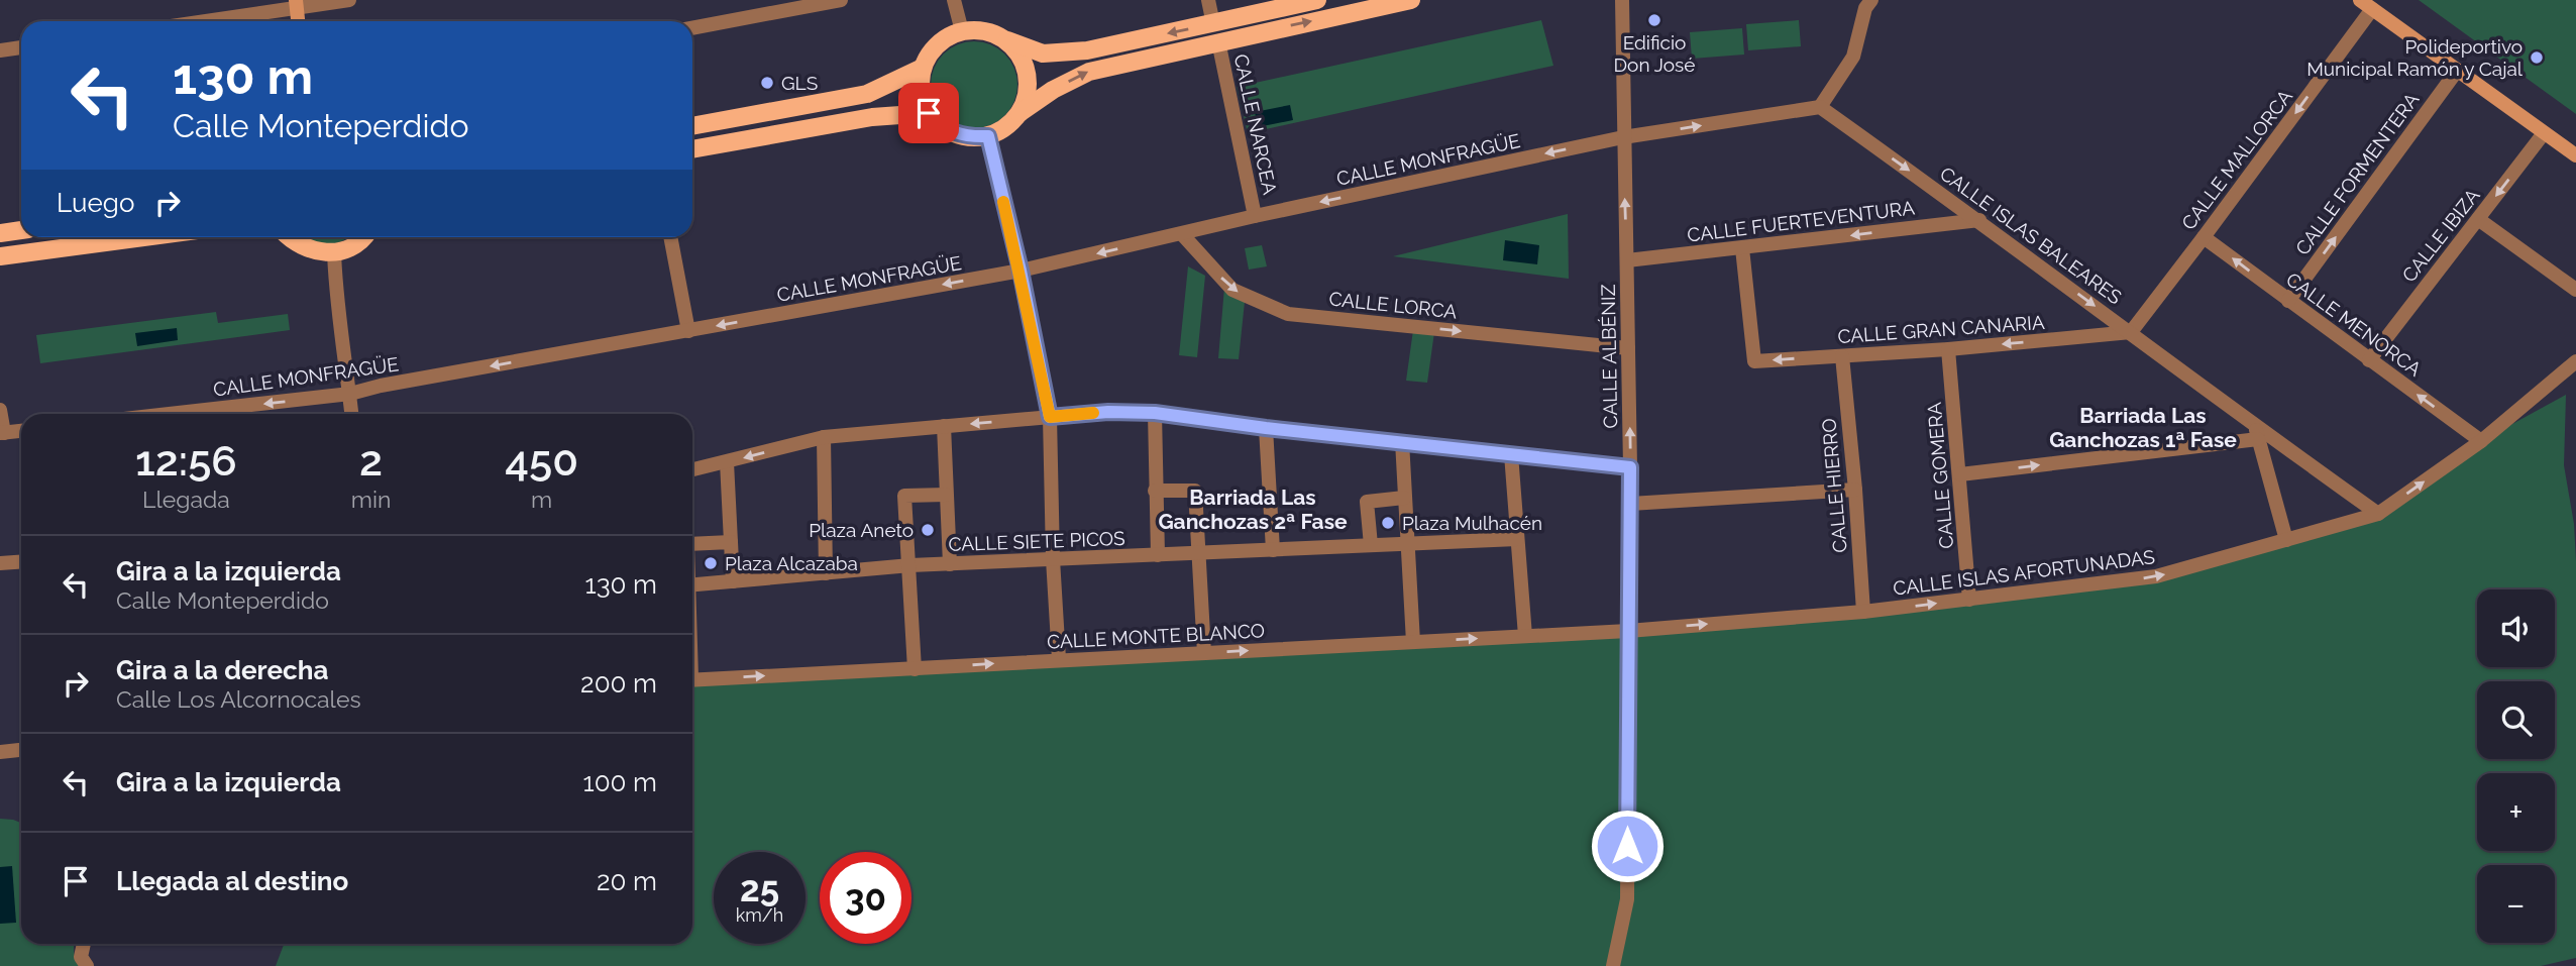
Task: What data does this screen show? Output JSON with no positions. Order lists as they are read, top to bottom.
{
  "streets": {
    "street": [
      "CALLE NARCEA",
      "CALLE MONFRAGÜE",
      "CALLE MALLORCA",
      "CALLE FORMENTERA",
      "CALLE FUERTEVENTURA",
      "CALLE ISLAS BALEARES",
      "CALLE IBIZA",
      "CALLE LORCA",
      "CALLE MENORCA",
      "CALLE GRAN CANARIA",
      "CALLE ALBÉNIZ",
      "CALLE GOMERA",
      "CALLE HIERRO",
      "CALLE SIETE PICOS",
      "CALLE ISLAS AFORTUNADAS",
      "CALLE MONTE BLANCO"
    ]
  },
  "crossings": [
    ["CALLE NARCEA", "CALLE MONFRAGÜE"],
    ["CALLE MONFRAGÜE", "CALLE LORCA"],
    ["CALLE MONFRAGÜE", "CALLE ALBÉNIZ"],
    ["CALLE MALLORCA", "CALLE ISLAS BALEARES"],
    ["CALLE MALLORCA", "CALLE MENORCA"],
    ["CALLE MALLORCA", "CALLE GRAN CANARIA"],
    ["CALLE FORMENTERA", "CALLE MENORCA"],
    ["CALLE FUERTEVENTURA", "CALLE ISLAS BALEARES"],
    ["CALLE FUERTEVENTURA", "CALLE GRAN CANARIA"],
    ["CALLE FUERTEVENTURA", "CALLE ALBÉNIZ"],
    ["CALLE ISLAS BALEARES", "CALLE GRAN CANARIA"],
    ["CALLE ISLAS BALEARES", "CALLE ISLAS AFORTUNADAS"],
    ["CALLE IBIZA", "CALLE MENORCA"],
    ["CALLE LORCA", "CALLE ALBÉNIZ"],
    ["CALLE MENORCA", "CALLE ISLAS AFORTUNADAS"],
    ["CALLE GRAN CANARIA", "CALLE GOMERA"],
    ["CALLE GRAN CANARIA", "CALLE HIERRO"],
    ["CALLE ALBÉNIZ", "CALLE ISLAS AFORTUNADAS"],
    ["CALLE ALBÉNIZ", "CALLE MONTE BLANCO"],
    ["CALLE GOMERA", "CALLE ISLAS AFORTUNADAS"],
    ["CALLE HIERRO", "CALLE ISLAS AFORTUNADAS"],
    ["CALLE ISLAS AFORTUNADAS", "CALLE MONTE BLANCO"]
  ],
  "one_way": [
    "CALLE MONFRAGÜE",
    "CALLE MALLORCA",
    "CALLE FORMENTERA",
    "CALLE FUERTEVENTURA",
    "CALLE ISLAS BALEARES",
    "CALLE IBIZA",
    "CALLE MENORCA",
    "CALLE MONTE BLANCO"
  ],
  "districts": ["Barriada Las Ganchozas 1ª Fase", "Barriada Las Ganchozas 2ª Fase"],
  "places": [
    "Edificio Don José",
    "Polideportivo Municipal Ramón y Cajal",
    "GLS",
    "Plaza Mulhacén",
    "Plaza Aneto",
    "Plaza Alcazaba"
  ],
  "page": {
    "turn": ["130 m", "Calle Monteperdido"],
    "then": "Luego",
    "eta": [
      "12:56",
      "Llegada",
      "2",
      "min",
      "450",
      "m"
    ],
    "list": [
      {
        "name": "Gira a la izquierda",
        "note": "Calle Monteperdido",
        "value": "130 m"
      },
      {
        "name": "Gira a la derecha",
        "note": "Calle Los Alcornocales",
        "value": "200 m"
      },
      {
        "name": "Gira a la izquierda",
        "value": "100 m"
      },
      {
        "name": "Llegada al destino",
        "value": "20 m"
      }
    ],
    "map_buttons": ["+", "−"],
    "speed": "25 km/h",
    "limit": "30"
  }
}
